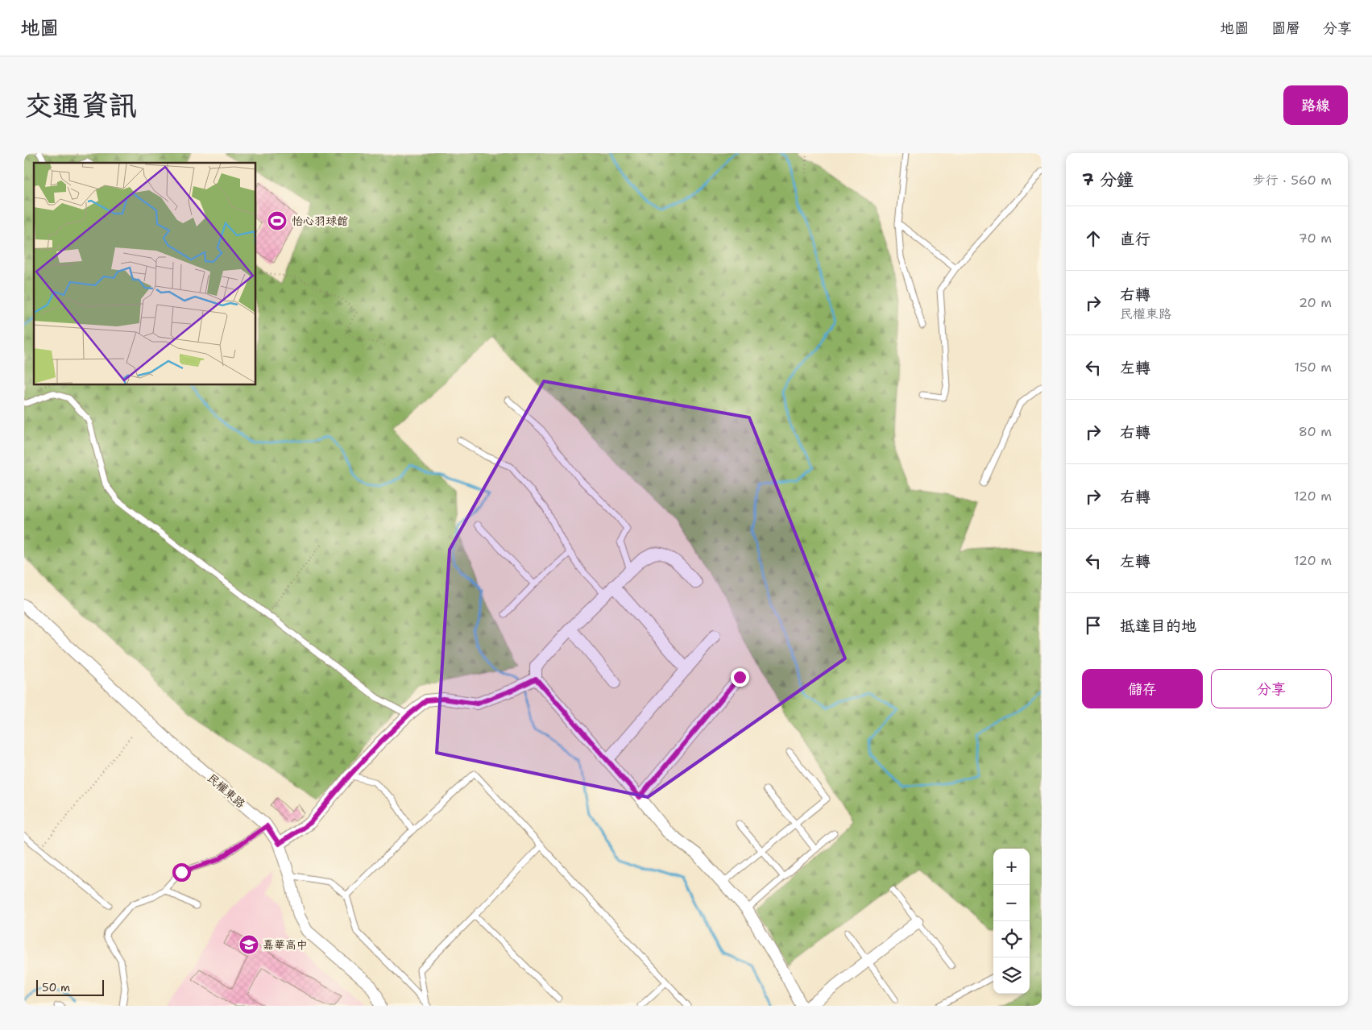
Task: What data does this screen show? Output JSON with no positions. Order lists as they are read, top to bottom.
{
  "streets": {
    "street": ["民權東路"]
  },
  "places": {
    "sports": ["怡心羽球館"],
    "school or university": ["嘉華高中"]
  },
  "scale_bar": "50 m",
  "page": {
    "header": "地圖",
    "nav": ["地圖", "圖層", "分享"],
    "buttons": [
      "路線",
      ["儲存", "分享"]
    ],
    "title": "交通資訊",
    "heading": ["7 分鐘", "步行 · 560 m"],
    "list": [
      ["直行", "70 m"],
      ["右轉", "民權東路", "20 m"],
      ["左轉", "150 m"],
      ["右轉", "80 m"],
      ["右轉", "120 m"],
      ["左轉", "120 m"],
      "抵達目的地"
    ],
    "map_buttons": ["+", "−"],
    "scale": "50 m"
  }
}
